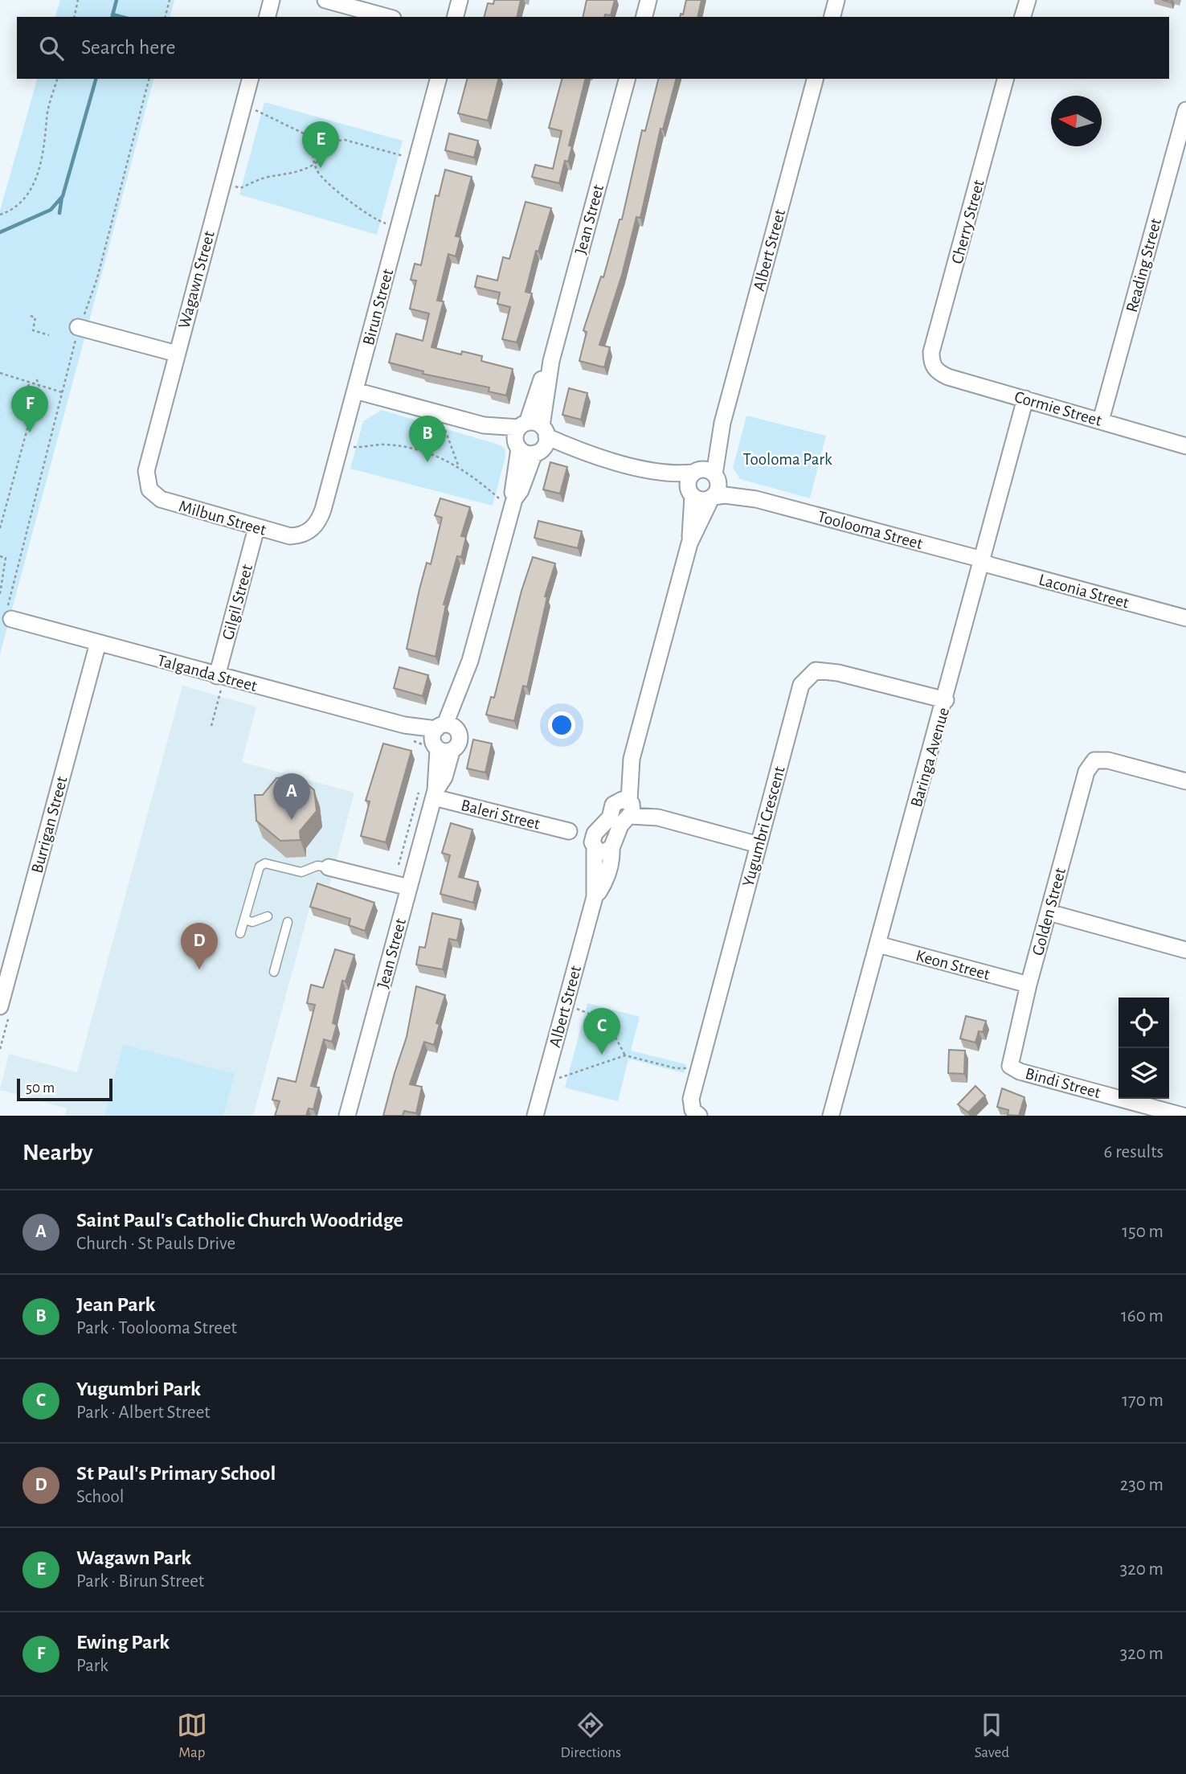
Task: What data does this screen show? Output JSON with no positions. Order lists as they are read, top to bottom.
{
  "streets": {
    "street": [
      "Jean Street",
      "Cherry Street",
      "Albert Street",
      "Reading Street",
      "Wagawn Street",
      "Birun Street",
      "Cormie Street",
      "Milbun Street",
      "Toolooma Street",
      "Laconia Street",
      "Gilgil Street",
      "Talganda Street",
      "Baringa Avenue",
      "Baleri Street",
      "Burrigan Street",
      "Yugumbri Crescent",
      "Golden Street",
      "Keon Street",
      "Bindi Street"
    ]
  },
  "crossings": [
    ["Jean Street", "Talganda Street"],
    ["Jean Street", "Baleri Street"],
    ["Cherry Street", "Cormie Street"],
    ["Albert Street", "Toolooma Street"],
    ["Albert Street", "Baleri Street"],
    ["Reading Street", "Cormie Street"],
    ["Wagawn Street", "Milbun Street"],
    ["Birun Street", "Milbun Street"],
    ["Cormie Street", "Baringa Avenue"],
    ["Milbun Street", "Gilgil Street"],
    ["Toolooma Street", "Laconia Street"],
    ["Toolooma Street", "Baringa Avenue"],
    ["Laconia Street", "Baringa Avenue"],
    ["Gilgil Street", "Talganda Street"],
    ["Talganda Street", "Burrigan Street"],
    ["Baringa Avenue", "Yugumbri Crescent"],
    ["Baringa Avenue", "Keon Street"],
    ["Golden Street", "Keon Street"],
    ["Golden Street", "Bindi Street"]
  ],
  "parks": ["Tooloma Park"],
  "scale_bar": "50 m",
  "north": "left",
  "page": {
    "search": "Search here",
    "pins": [
      "E",
      "F",
      "B",
      "A",
      "D",
      "C"
    ],
    "scale": "50 m",
    "heading": ["Nearby", "6 results"],
    "list": [
      {
        "mark": "A",
        "name": "Saint Paul's Catholic Church Woodridge",
        "note": "Church · St Pauls Drive",
        "value": "150 m"
      },
      {
        "mark": "B",
        "name": "Jean Park",
        "note": "Park · Toolooma Street",
        "value": "160 m"
      },
      {
        "mark": "C",
        "name": "Yugumbri Park",
        "note": "Park · Albert Street",
        "value": "170 m"
      },
      {
        "mark": "D",
        "name": "St Paul's Primary School",
        "note": "School",
        "value": "230 m"
      },
      {
        "mark": "E",
        "name": "Wagawn Park",
        "note": "Park · Birun Street",
        "value": "320 m"
      },
      {
        "mark": "F",
        "name": "Ewing Park",
        "note": "Park",
        "value": "320 m"
      }
    ],
    "nav": ["Map", "Directions", "Saved"]
  }
}
